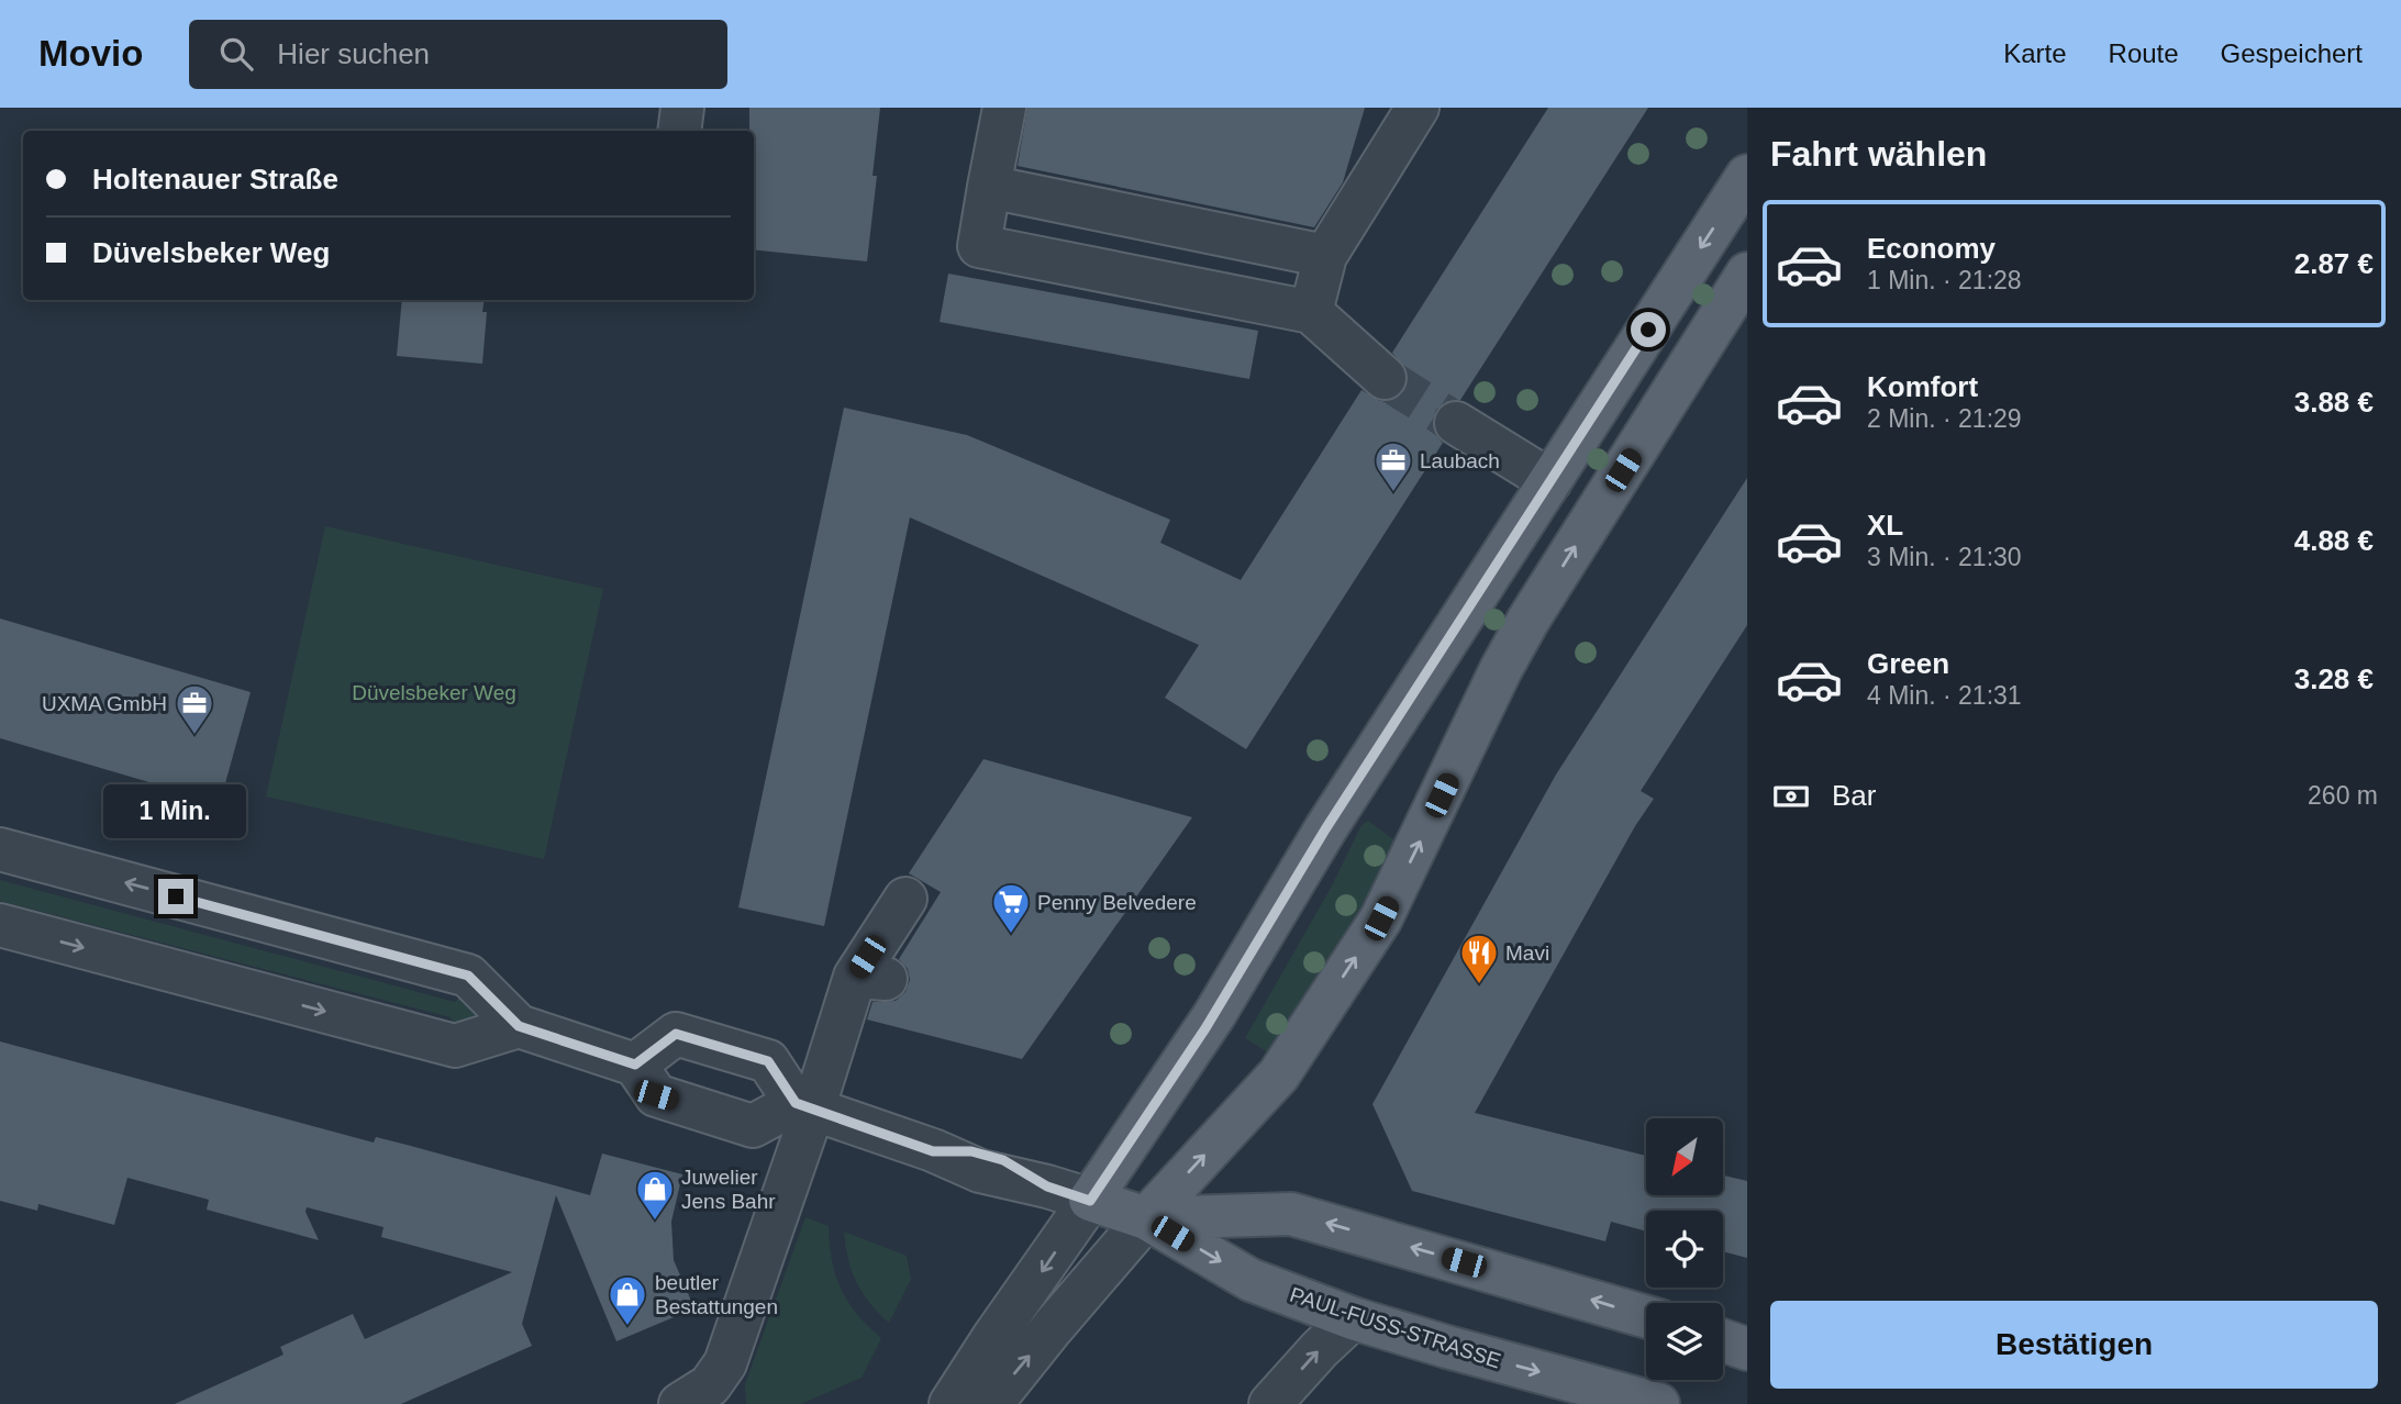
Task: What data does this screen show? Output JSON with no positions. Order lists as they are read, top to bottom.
{
  "streets": {
    "main road": ["PAUL-FUSS-STRASSE"]
  },
  "parks": ["Düvelsbeker Weg"],
  "places": {
    "office": ["Laubach", "UXMA GmbH"],
    "supermarket": ["Penny Belvedere"],
    "restaurant": ["Mavi"],
    "shop": ["Juwelier Jens Bahr", "beutler Bestattungen"]
  },
  "north": "bottom left",
  "page": {
    "header": "Movio",
    "search": "Hier suchen",
    "nav": ["Karte", "Route", "Gespeichert"],
    "heading": "Fahrt wählen",
    "banner": ["Holtenauer Straße", "Düvelsbeker Weg"],
    "list": [
      {
        "name": "Economy",
        "note": "1 Min. · 21:28",
        "value": "2.87 €"
      },
      {
        "name": "Komfort",
        "note": "2 Min. · 21:29",
        "value": "3.88 €"
      },
      {
        "name": "XL",
        "note": "3 Min. · 21:30",
        "value": "4.88 €"
      },
      {
        "name": "Green",
        "note": "4 Min. · 21:31",
        "value": "3.28 €"
      }
    ],
    "pay": ["Bar", "260 m"],
    "bubble": "1 Min.",
    "buttons": "Bestätigen"
  }
}
